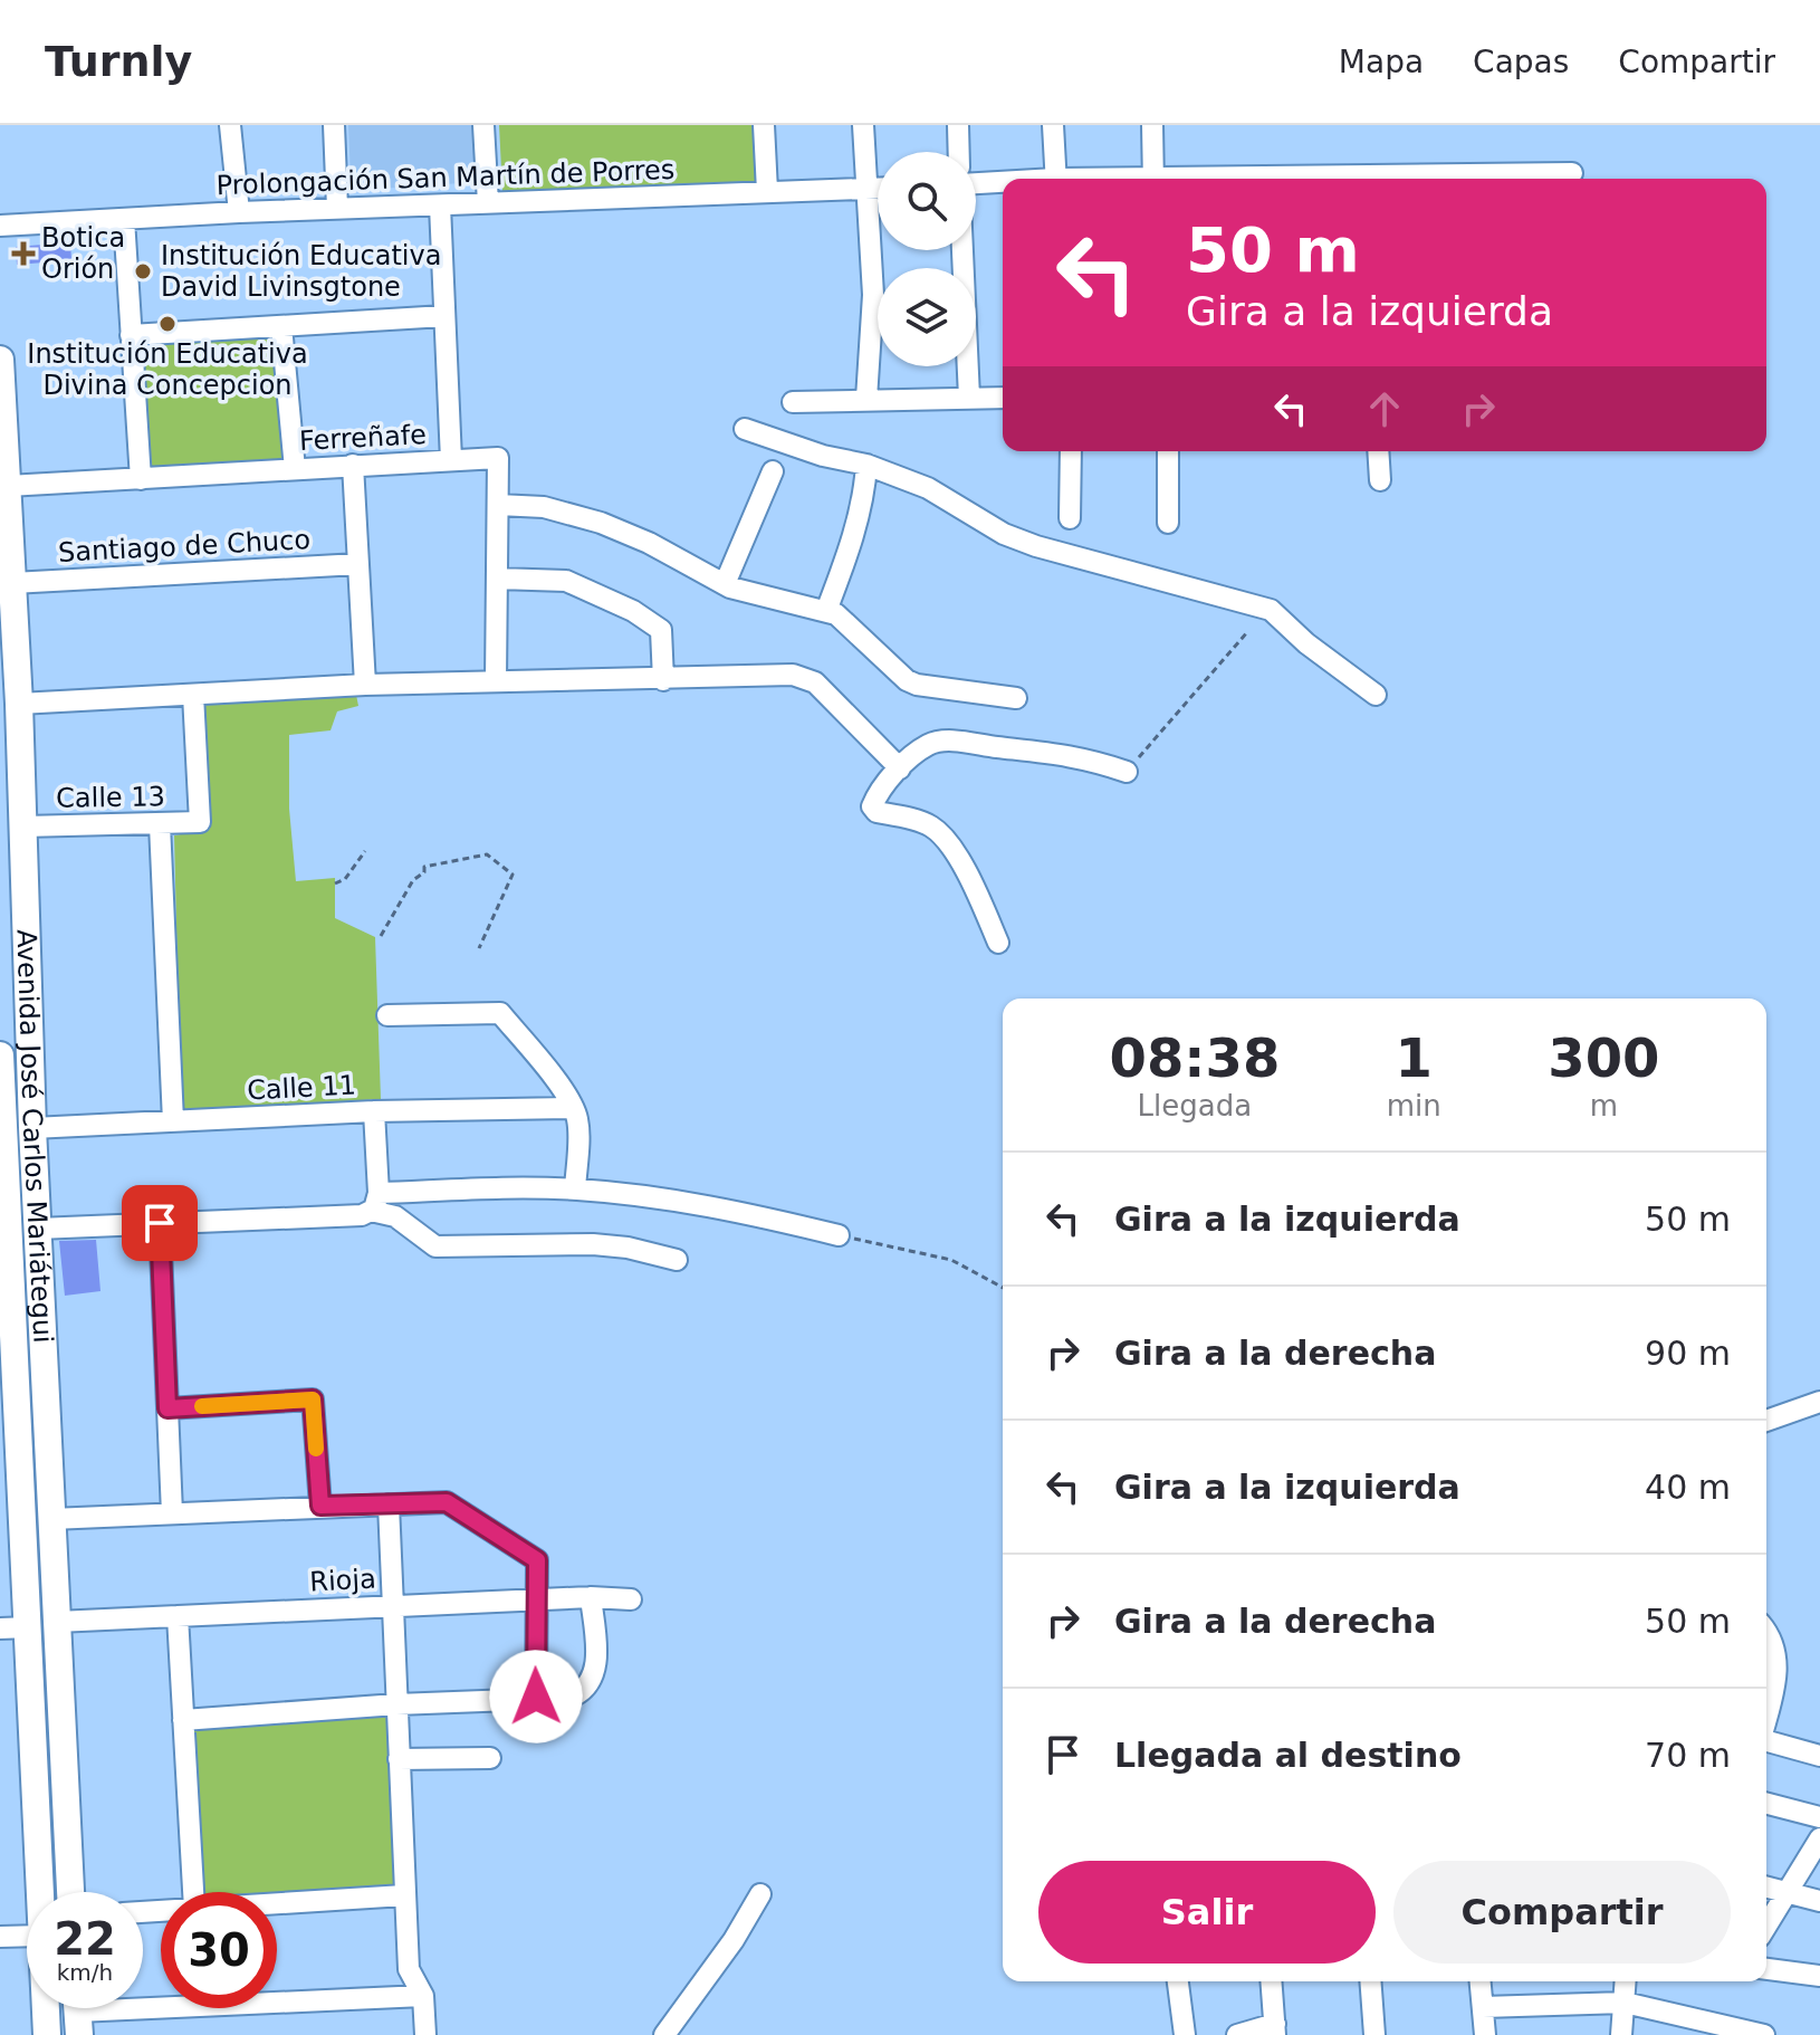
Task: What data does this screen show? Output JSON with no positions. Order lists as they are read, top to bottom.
{
  "streets": {
    "main road": ["Avenida José Carlos Mariátegui"],
    "street": [
      "Prolongación San Martín de Porres",
      "Ferreñafe",
      "Santiago de Chuco",
      "Calle 13",
      "Calle 11",
      "Rioja"
    ]
  },
  "crossings": [
    ["Ferreñafe", "Avenida José Carlos Mariátegui"],
    ["Santiago de Chuco", "Avenida José Carlos Mariátegui"],
    ["Calle 13", "Avenida José Carlos Mariátegui"],
    ["Calle 11", "Avenida José Carlos Mariátegui"],
    ["Avenida José Carlos Mariátegui", "Rioja"]
  ],
  "places": {
    "health": ["Botica Orión"],
    "other": ["Institución Educativa David Livinsgtone", "Institución Educativa Divina Concepcion"]
  },
  "page": {
    "header": "Turnly",
    "nav": ["Mapa", "Capas", "Compartir"],
    "turn": ["50 m", "Gira a la izquierda"],
    "eta": [
      "08:38",
      "Llegada",
      "1",
      "min",
      "300",
      "m"
    ],
    "list": [
      {
        "name": "Gira a la izquierda",
        "value": "50 m"
      },
      {
        "name": "Gira a la derecha",
        "value": "90 m"
      },
      {
        "name": "Gira a la izquierda",
        "value": "40 m"
      },
      {
        "name": "Gira a la derecha",
        "value": "50 m"
      },
      {
        "name": "Llegada al destino",
        "value": "70 m"
      }
    ],
    "buttons": ["Salir", "Compartir"],
    "speed": "22 km/h",
    "limit": "30"
  }
}
